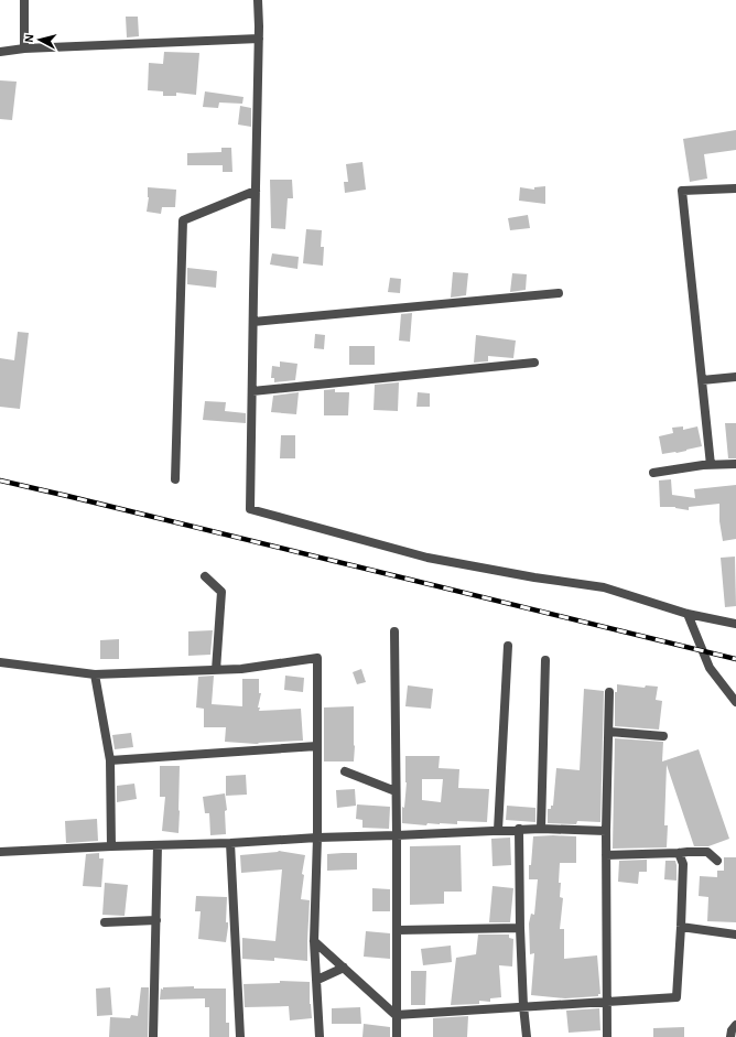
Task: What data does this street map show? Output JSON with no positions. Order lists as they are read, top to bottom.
{
  "north": "left"
}
